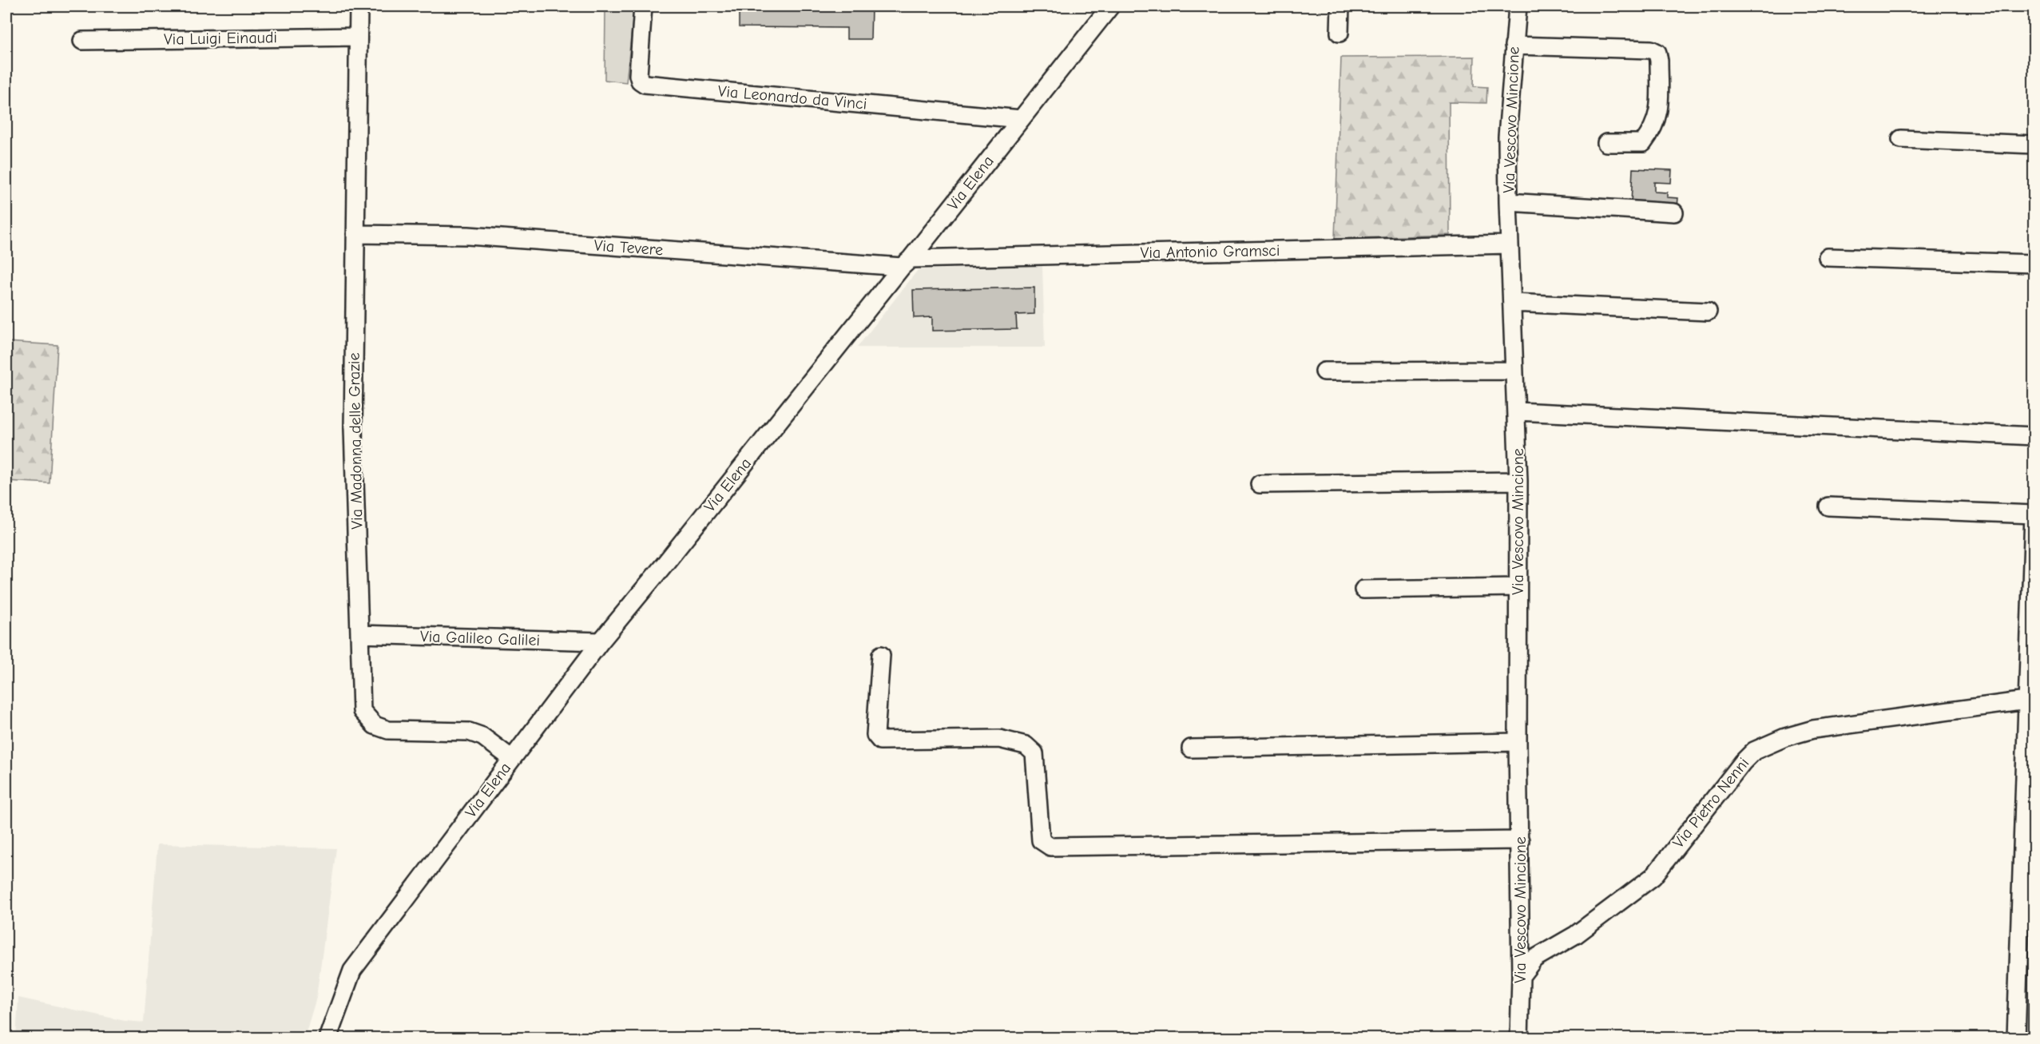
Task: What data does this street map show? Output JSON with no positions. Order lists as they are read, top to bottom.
{
  "streets": {
    "street": [
      "Via Luigi Einaudi",
      "Via Leonardo da Vinci",
      "Via Vescovo Mincione",
      "Via Elena",
      "Via Tevere",
      "Via Antonio Gramsci",
      "Via Madonna delle Grazie",
      "Via Galileo Galilei",
      "Via Pietro Nenni"
    ]
  },
  "crossings": [
    ["Via Luigi Einaudi", "Via Madonna delle Grazie"],
    ["Via Leonardo da Vinci", "Via Elena"],
    ["Via Vescovo Mincione", "Via Antonio Gramsci"],
    ["Via Vescovo Mincione", "Via Pietro Nenni"],
    ["Via Elena", "Via Tevere"],
    ["Via Elena", "Via Antonio Gramsci"],
    ["Via Elena", "Via Madonna delle Grazie"],
    ["Via Elena", "Via Galileo Galilei"],
    ["Via Tevere", "Via Antonio Gramsci"],
    ["Via Tevere", "Via Madonna delle Grazie"],
    ["Via Madonna delle Grazie", "Via Galileo Galilei"]
  ]
}
